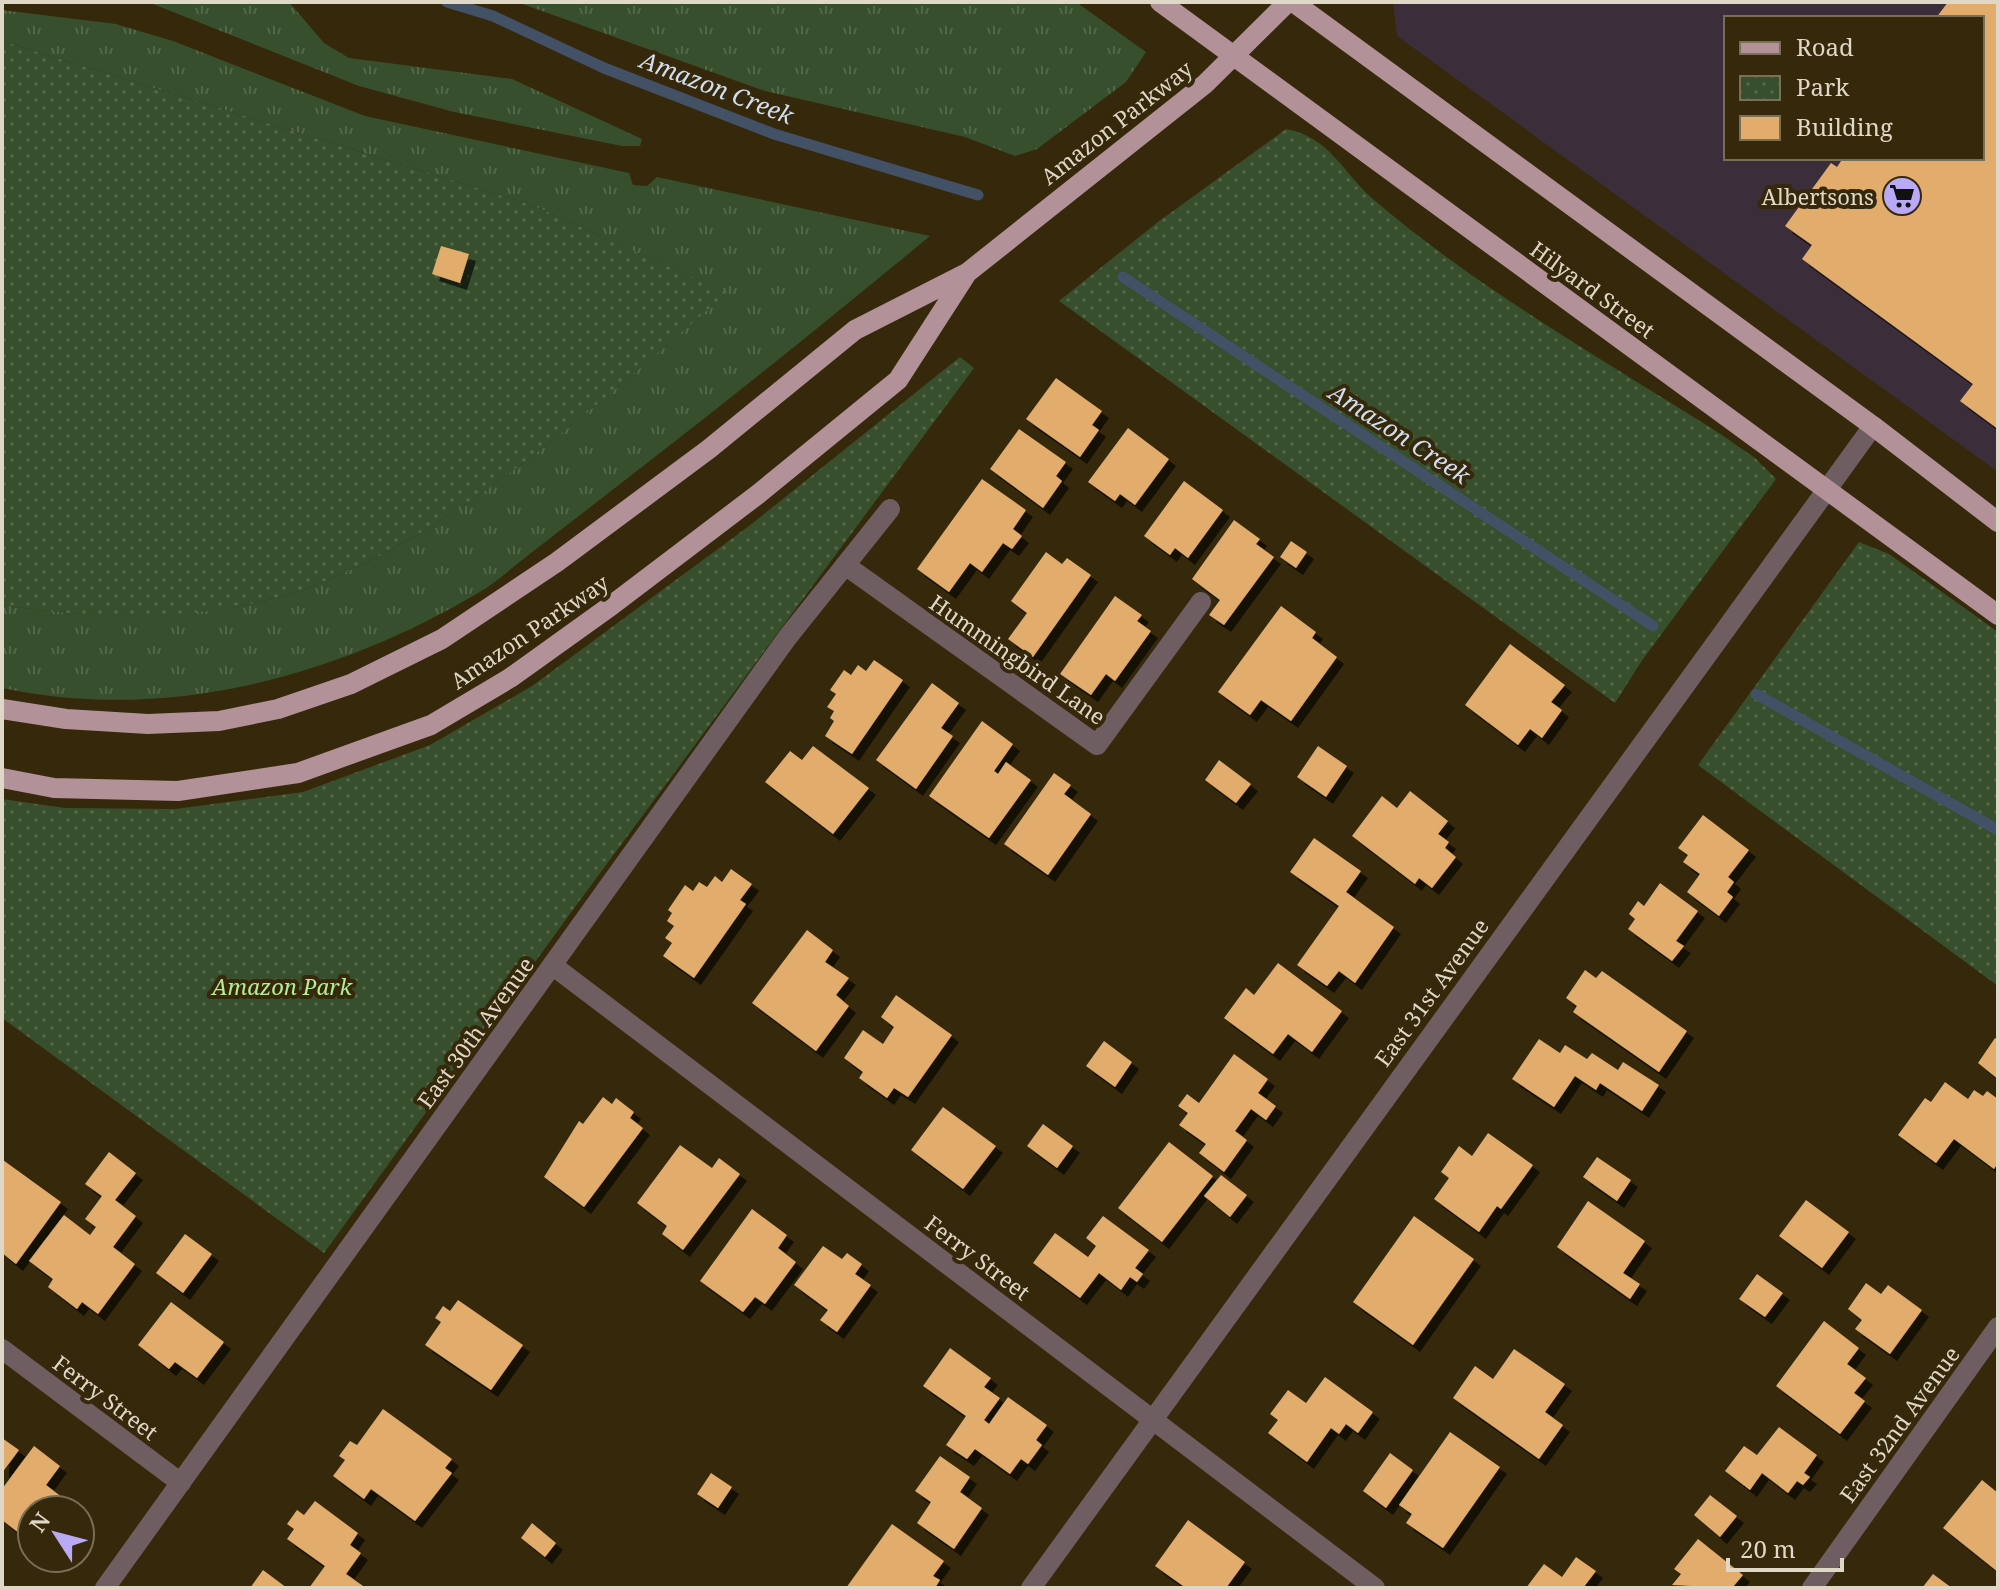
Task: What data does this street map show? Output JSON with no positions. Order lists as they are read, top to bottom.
{
  "streets": {
    "main road": ["Amazon Parkway", "Hilyard Street"],
    "street": [
      "Hummingbird Lane",
      "East 31st Avenue",
      "East 30th Avenue",
      "Ferry Street",
      "East 32nd Avenue"
    ]
  },
  "crossings": [
    ["Amazon Parkway", "Hilyard Street"],
    ["Hilyard Street", "East 31st Avenue"],
    ["Hummingbird Lane", "East 30th Avenue"],
    ["East 31st Avenue", "Ferry Street"],
    ["East 30th Avenue", "Ferry Street"]
  ],
  "water": ["Amazon Creek"],
  "parks": ["Amazon Park"],
  "places": {
    "supermarket": ["Albertsons"]
  },
  "legend": ["Road", "Park", "Building"],
  "scale_bar": "20 m",
  "north": "top left"
}
